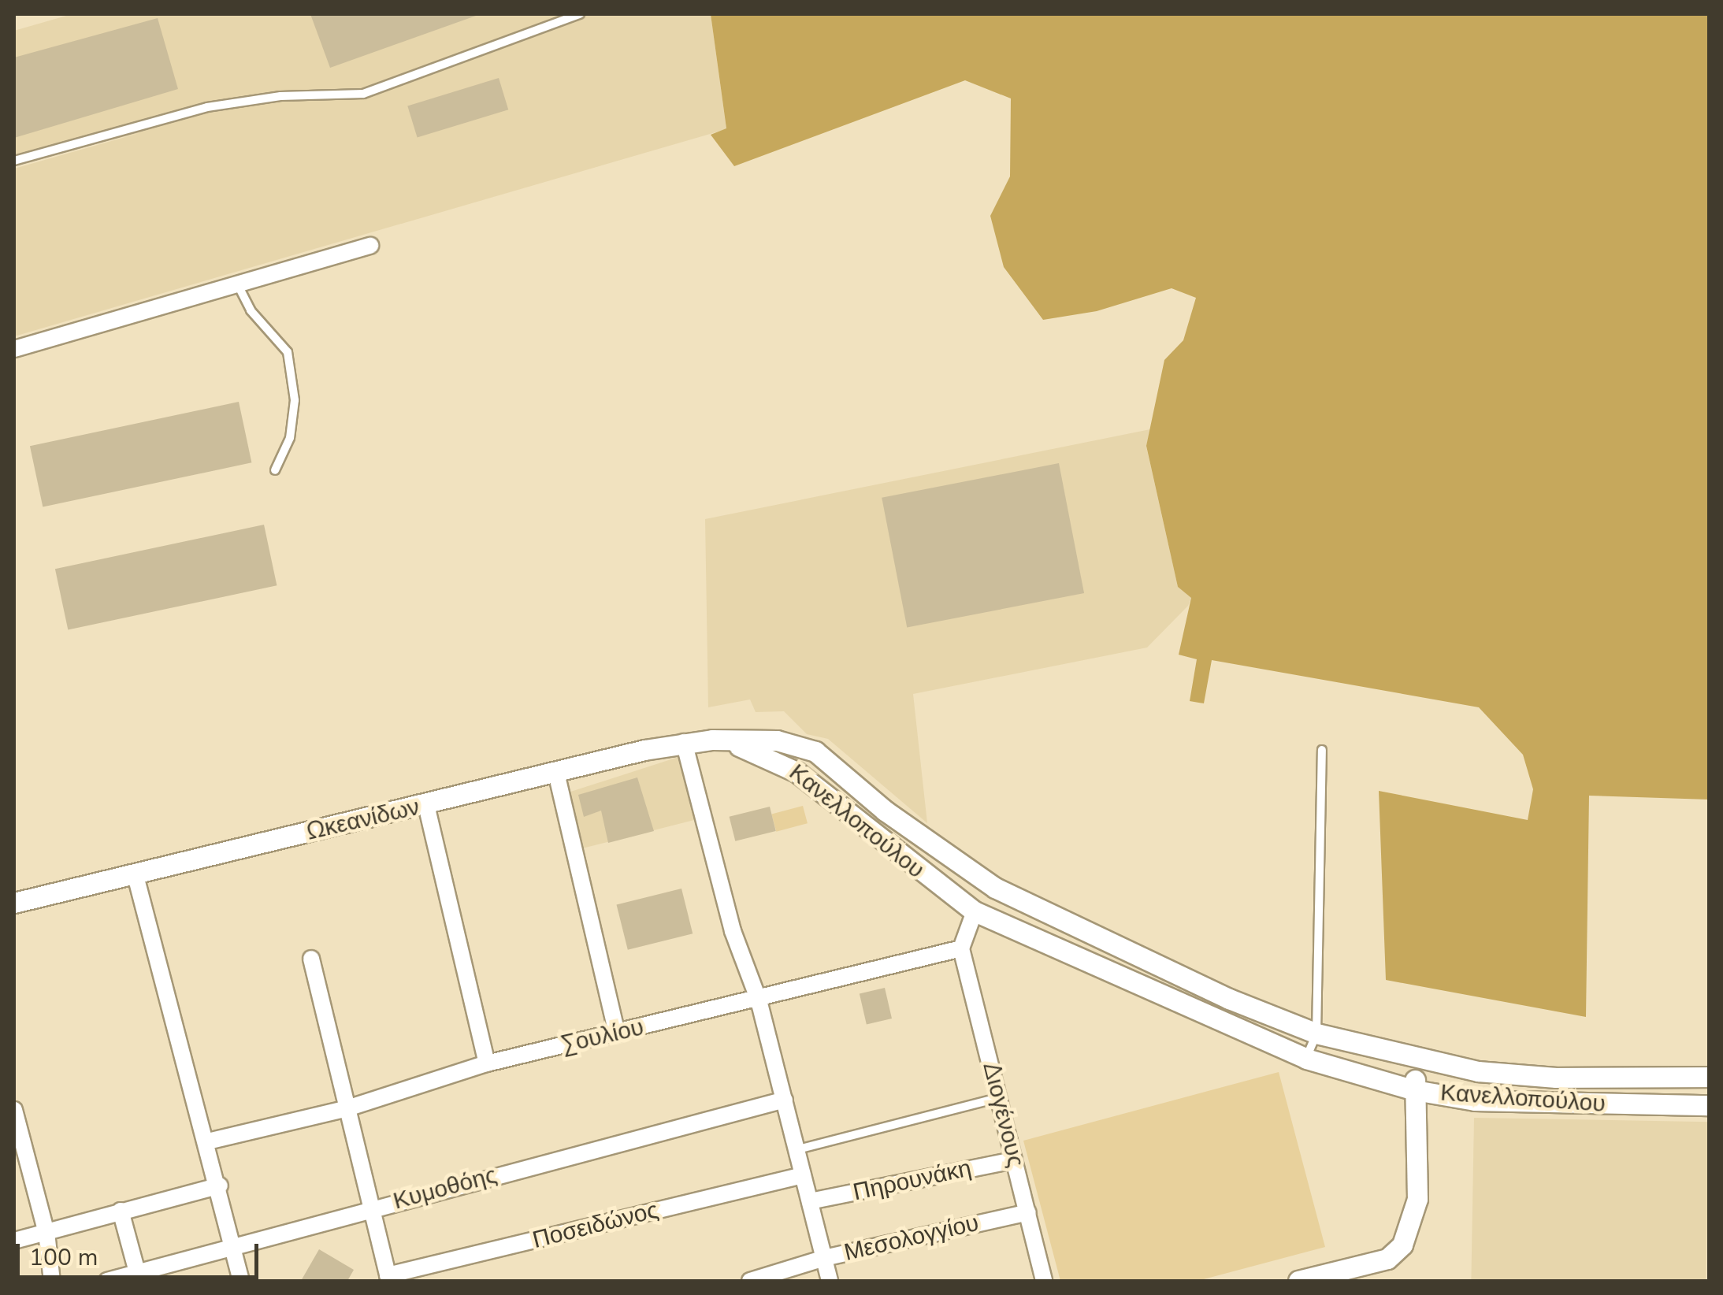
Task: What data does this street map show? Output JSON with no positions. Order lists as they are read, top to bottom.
{
  "streets": {
    "street": [
      "Ωκεανίδων",
      "Κανελλοπούλου",
      "Σουλίου",
      "Διογένους",
      "Πηρουνάκη",
      "Κυμοθόης",
      "Ποσειδώνος",
      "Μεσολογγίου"
    ]
  },
  "crossings": [
    ["Ωκεανίδων", "Κανελλοπούλου"],
    ["Σουλίου", "Διογένους"],
    ["Διογένους", "Πηρουνάκη"],
    ["Διογένους", "Μεσολογγίου"]
  ],
  "scale_bar": "100 m"
}
